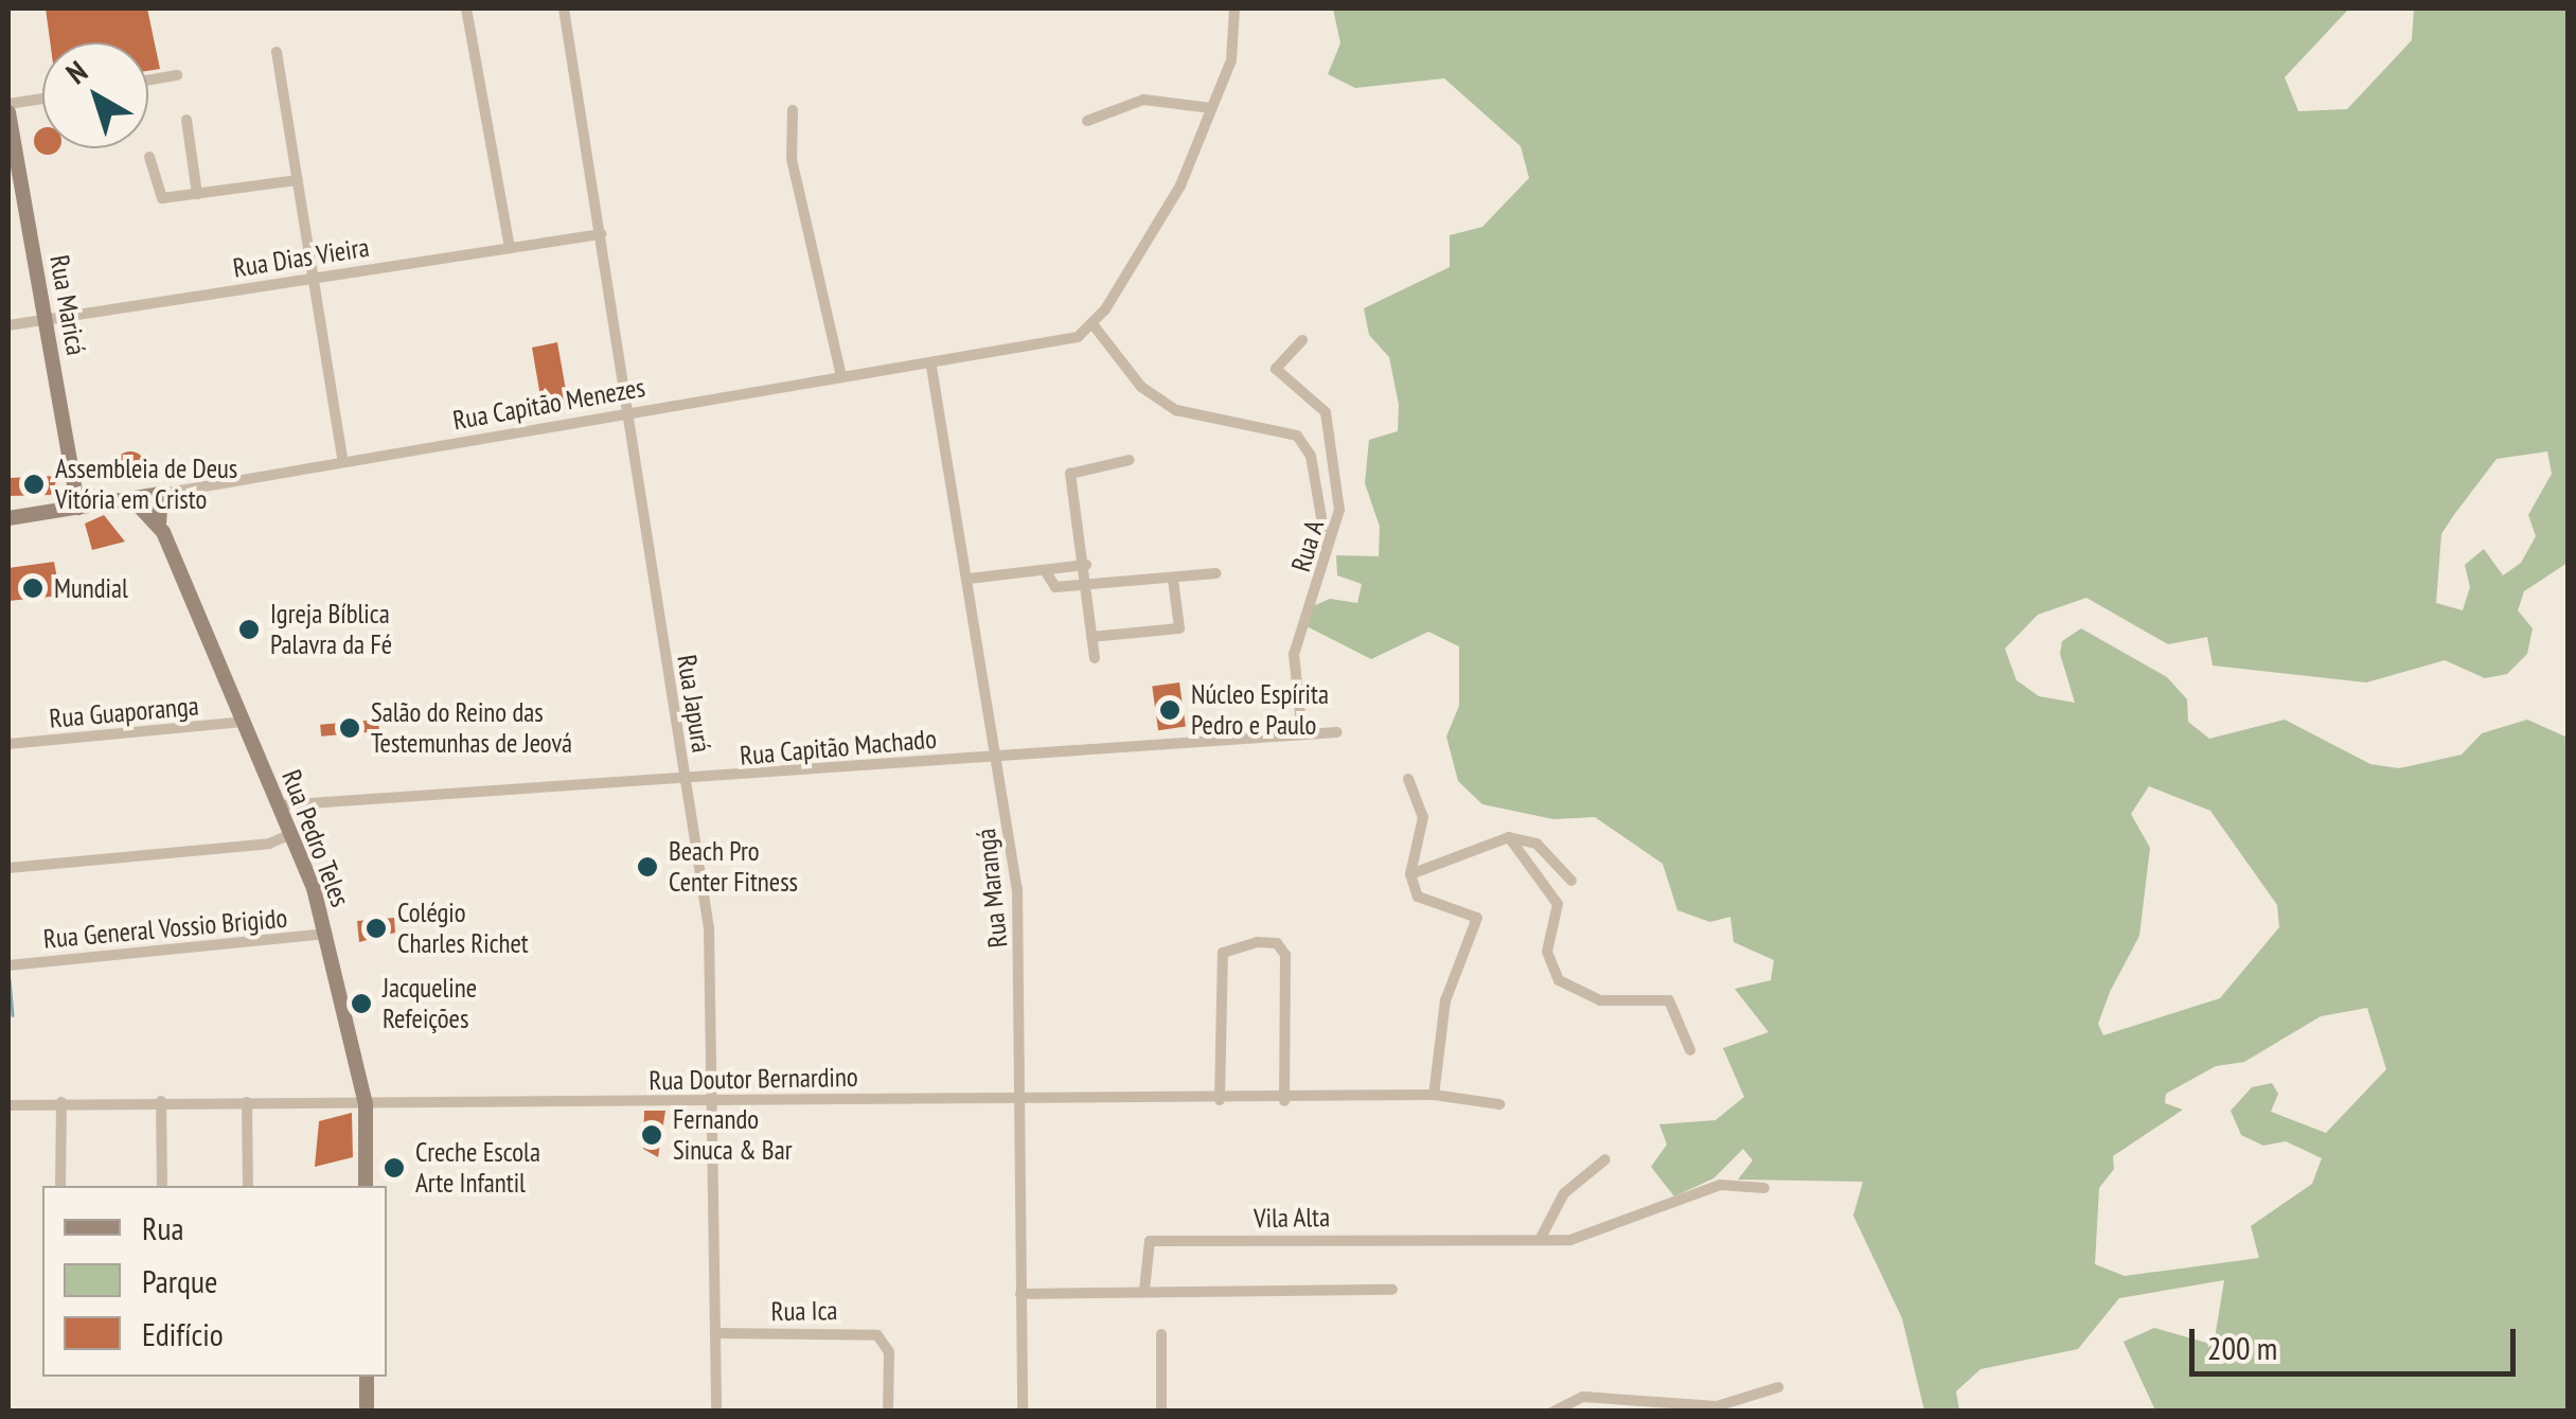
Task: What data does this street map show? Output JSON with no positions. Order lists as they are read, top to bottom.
{
  "streets": {
    "street": [
      "Rua Dias Vieira",
      "Rua Maricá",
      "Rua Capitão Menezes",
      "Rua A",
      "Rua Japurá",
      "Rua Guaporanga",
      "Rua Capitão Machado",
      "Rua Pedro Teles",
      "Rua Marangá",
      "Rua General Vossio Brigido",
      "Rua Doutor Bernardino",
      "Vila Alta",
      "Rua Ica"
    ]
  },
  "crossings": [
    ["Rua Dias Vieira", "Rua Maricá"],
    ["Rua Dias Vieira", "Rua Japurá"],
    ["Rua Maricá", "Rua Capitão Menezes"],
    ["Rua Capitão Menezes", "Rua Japurá"],
    ["Rua Capitão Menezes", "Rua Pedro Teles"],
    ["Rua Capitão Menezes", "Rua Marangá"],
    ["Rua A", "Rua Capitão Machado"],
    ["Rua Japurá", "Rua Capitão Machado"],
    ["Rua Japurá", "Rua Doutor Bernardino"],
    ["Rua Japurá", "Rua Ica"],
    ["Rua Guaporanga", "Rua Pedro Teles"],
    ["Rua Capitão Machado", "Rua Pedro Teles"],
    ["Rua Capitão Machado", "Rua Marangá"],
    ["Rua Pedro Teles", "Rua General Vossio Brigido"],
    ["Rua Pedro Teles", "Rua Doutor Bernardino"],
    ["Rua Marangá", "Rua Doutor Bernardino"]
  ],
  "places": [
    "Assembleia de Deus Vitória em Cristo",
    "Mundial",
    "Igreja Bíblica Palavra da Fé",
    "Núcleo Espírita Pedro e Paulo",
    "Salão do Reino das Testemunhas de Jeová",
    "Beach Pro Center Fitness",
    "Colégio Charles Richet",
    "Jacqueline Refeições",
    "Fernando Sinuca & Bar",
    "Creche Escola Arte Infantil"
  ],
  "legend": ["Rua", "Parque", "Edifício"],
  "scale_bar": "200 m",
  "north": "top left"
}
